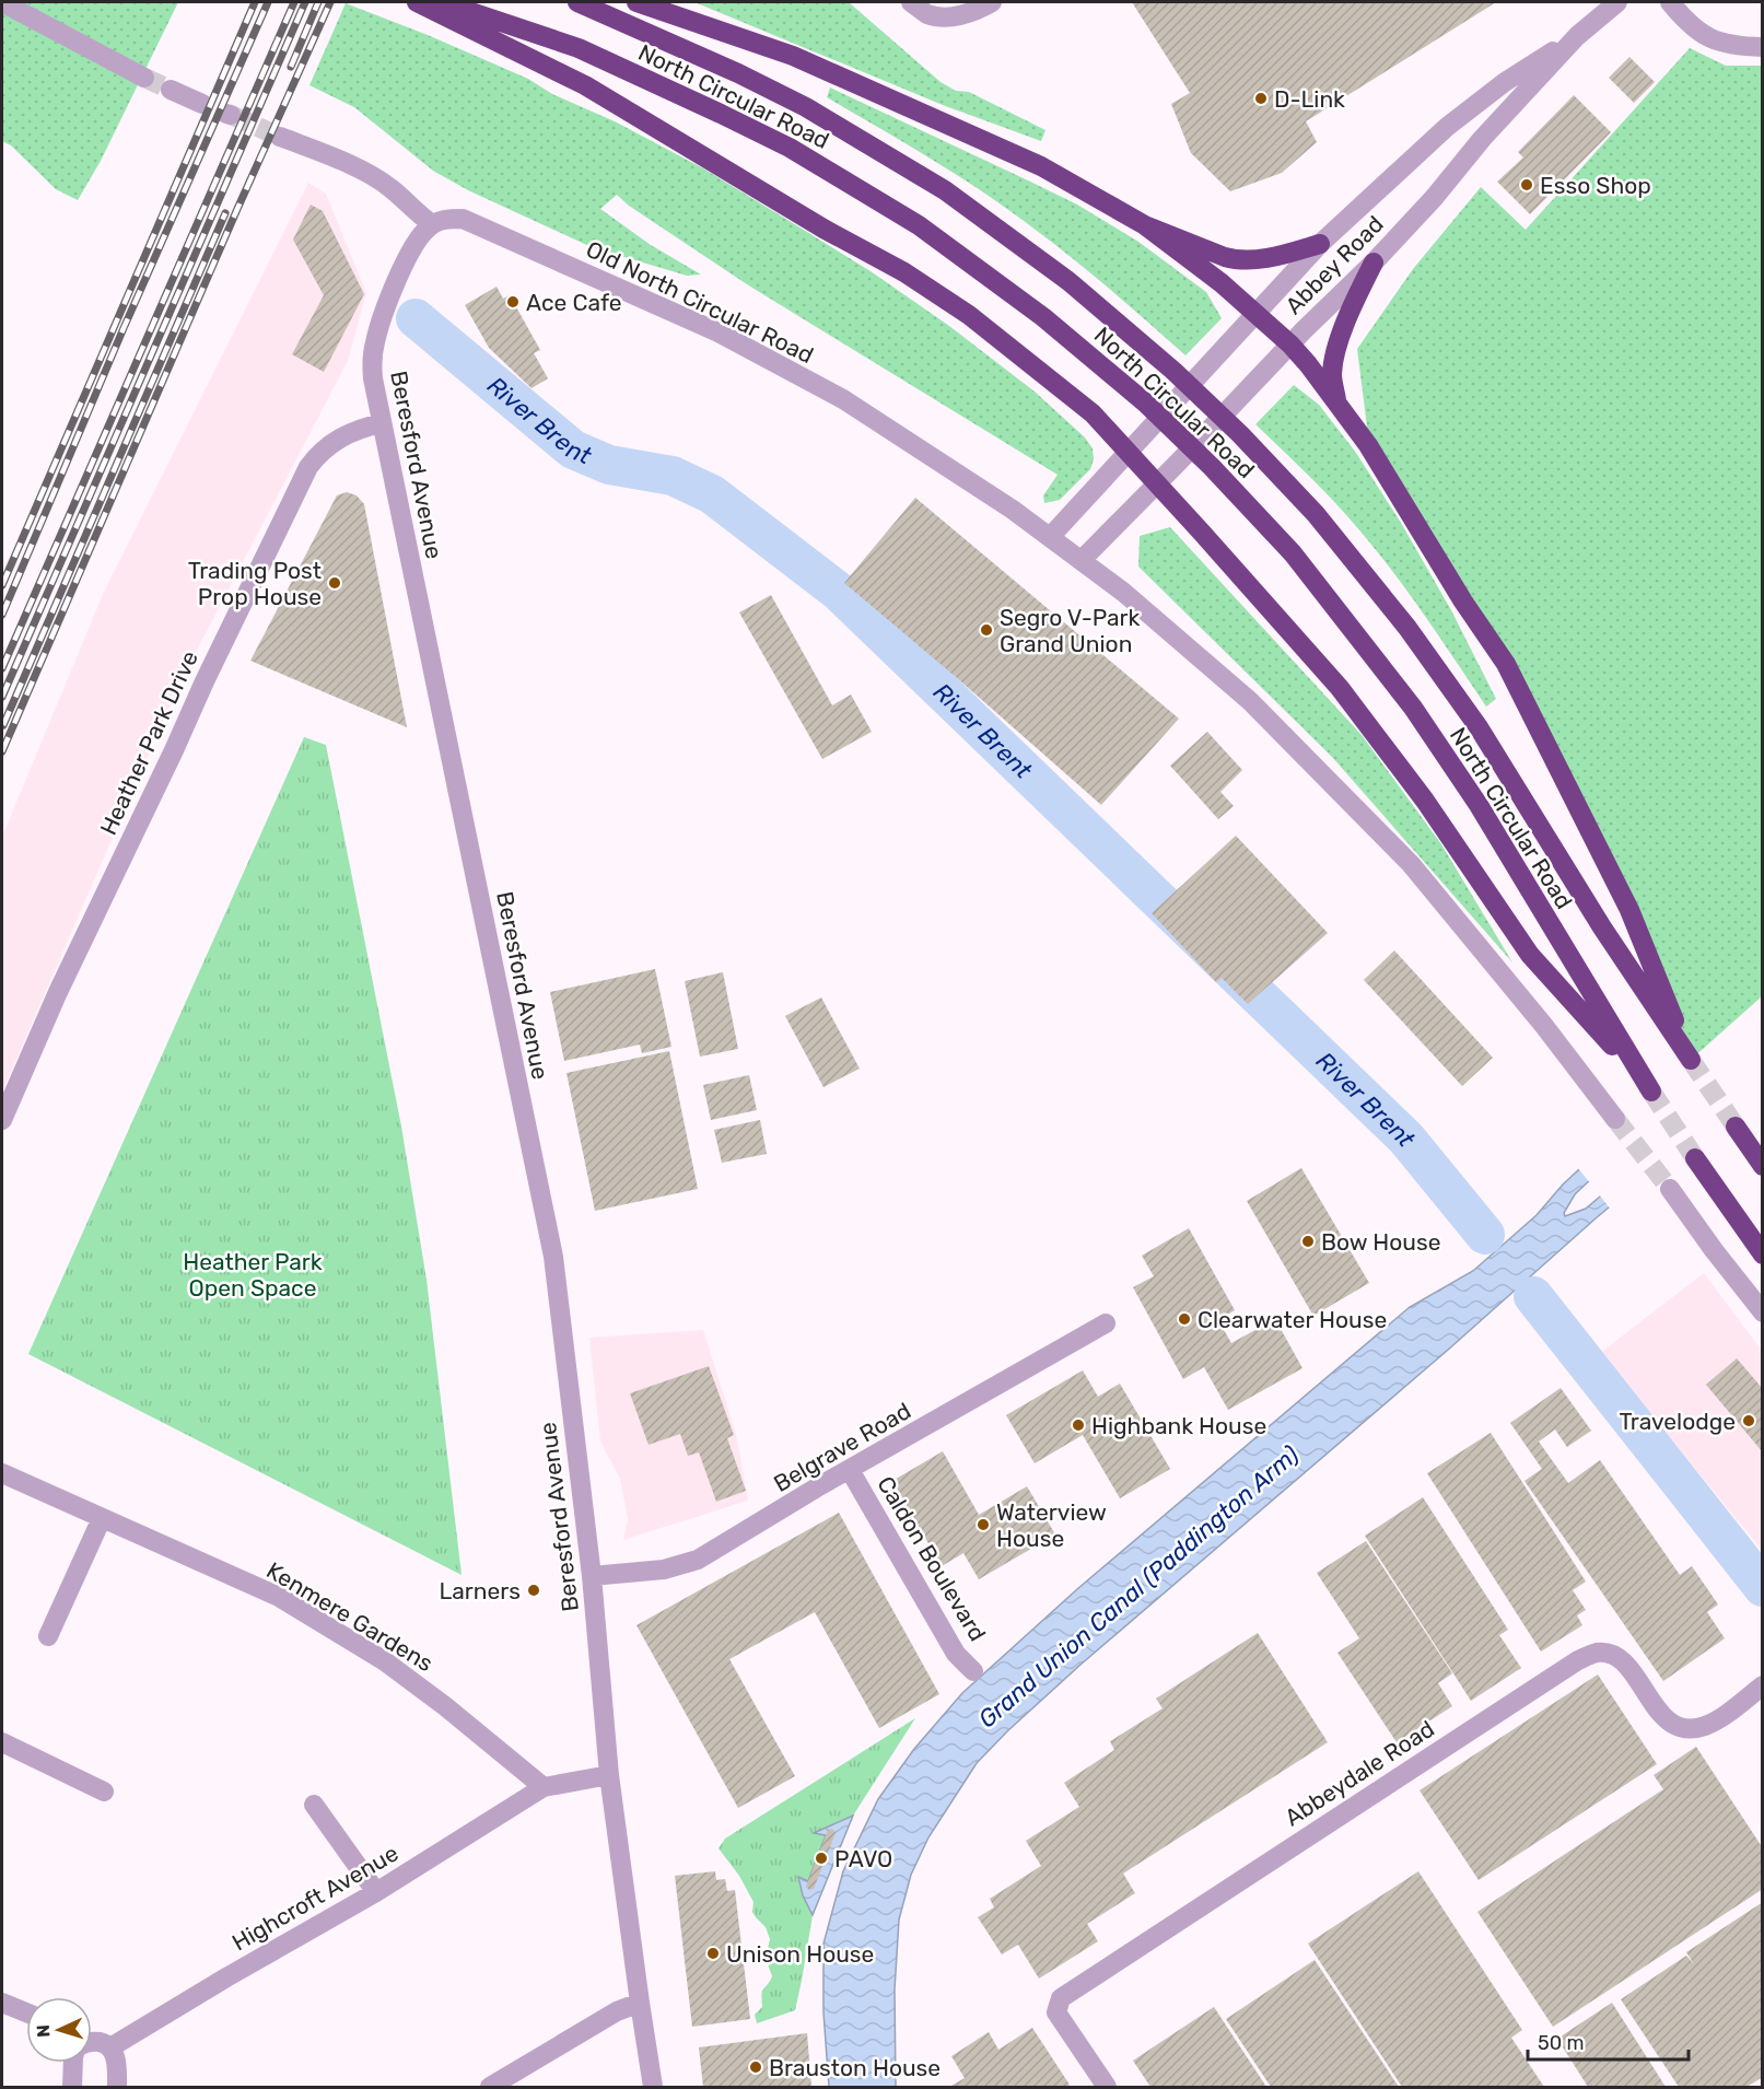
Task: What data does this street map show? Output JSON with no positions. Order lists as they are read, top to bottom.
{
  "streets": {
    "highway": ["North Circular Road"],
    "street": [
      "Abbey Road",
      "Old North Circular Road",
      "Beresford Avenue",
      "Heather Park Drive",
      "Belgrave Road",
      "Caldon Boulevard",
      "Kenmere Gardens",
      "Abbeydale Road",
      "Highcroft Avenue"
    ]
  },
  "crossings": [
    ["North Circular Road", "Abbey Road"],
    ["Abbey Road", "Old North Circular Road"],
    ["Old North Circular Road", "Beresford Avenue"],
    ["Beresford Avenue", "Heather Park Drive"],
    ["Beresford Avenue", "Belgrave Road"],
    ["Belgrave Road", "Caldon Boulevard"],
    ["Kenmere Gardens", "Highcroft Avenue"]
  ],
  "water": ["River Brent", "Grand Union Canal (Paddington Arm)"],
  "parks": ["Heather Park Open Space"],
  "places": [
    "D-Link",
    "Esso Shop",
    "Ace Cafe",
    "Trading Post Prop House",
    "Segro V-Park Grand Union",
    "Bow House",
    "Clearwater House",
    "Travelodge",
    "Highbank House",
    "Waterview House",
    "Larners",
    "PAVO",
    "Unison House",
    "Brauston House"
  ],
  "scale_bar": "50 m",
  "north": "left"
}
